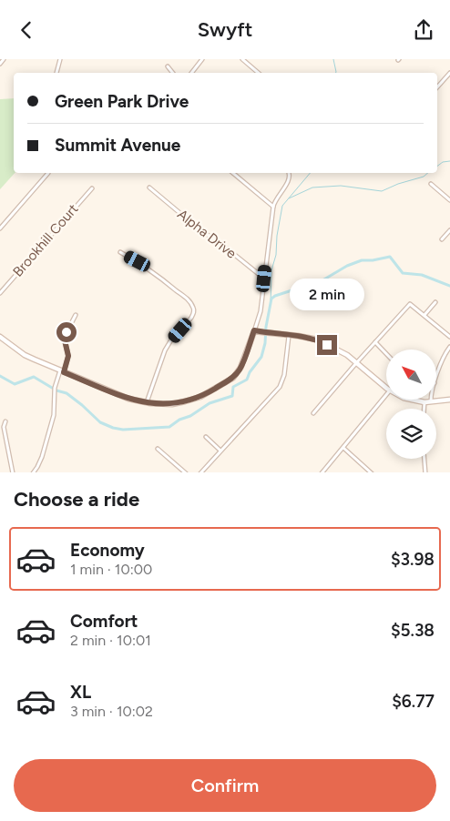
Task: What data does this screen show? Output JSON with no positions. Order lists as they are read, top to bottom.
{
  "streets": {
    "street": ["Alpha Drive", "Brookhill Court"]
  },
  "north": "top left",
  "page": {
    "header": "Swyft",
    "banner": ["Green Park Drive", "Summit Avenue"],
    "bubble": "2 min",
    "heading": "Choose a ride",
    "list": [
      {
        "name": "Economy",
        "note": "1 min · 10:00",
        "value": "$3.98"
      },
      {
        "name": "Comfort",
        "note": "2 min · 10:01",
        "value": "$5.38"
      },
      {
        "name": "XL",
        "note": "3 min · 10:02",
        "value": "$6.77"
      }
    ],
    "buttons": "Confirm"
  }
}
